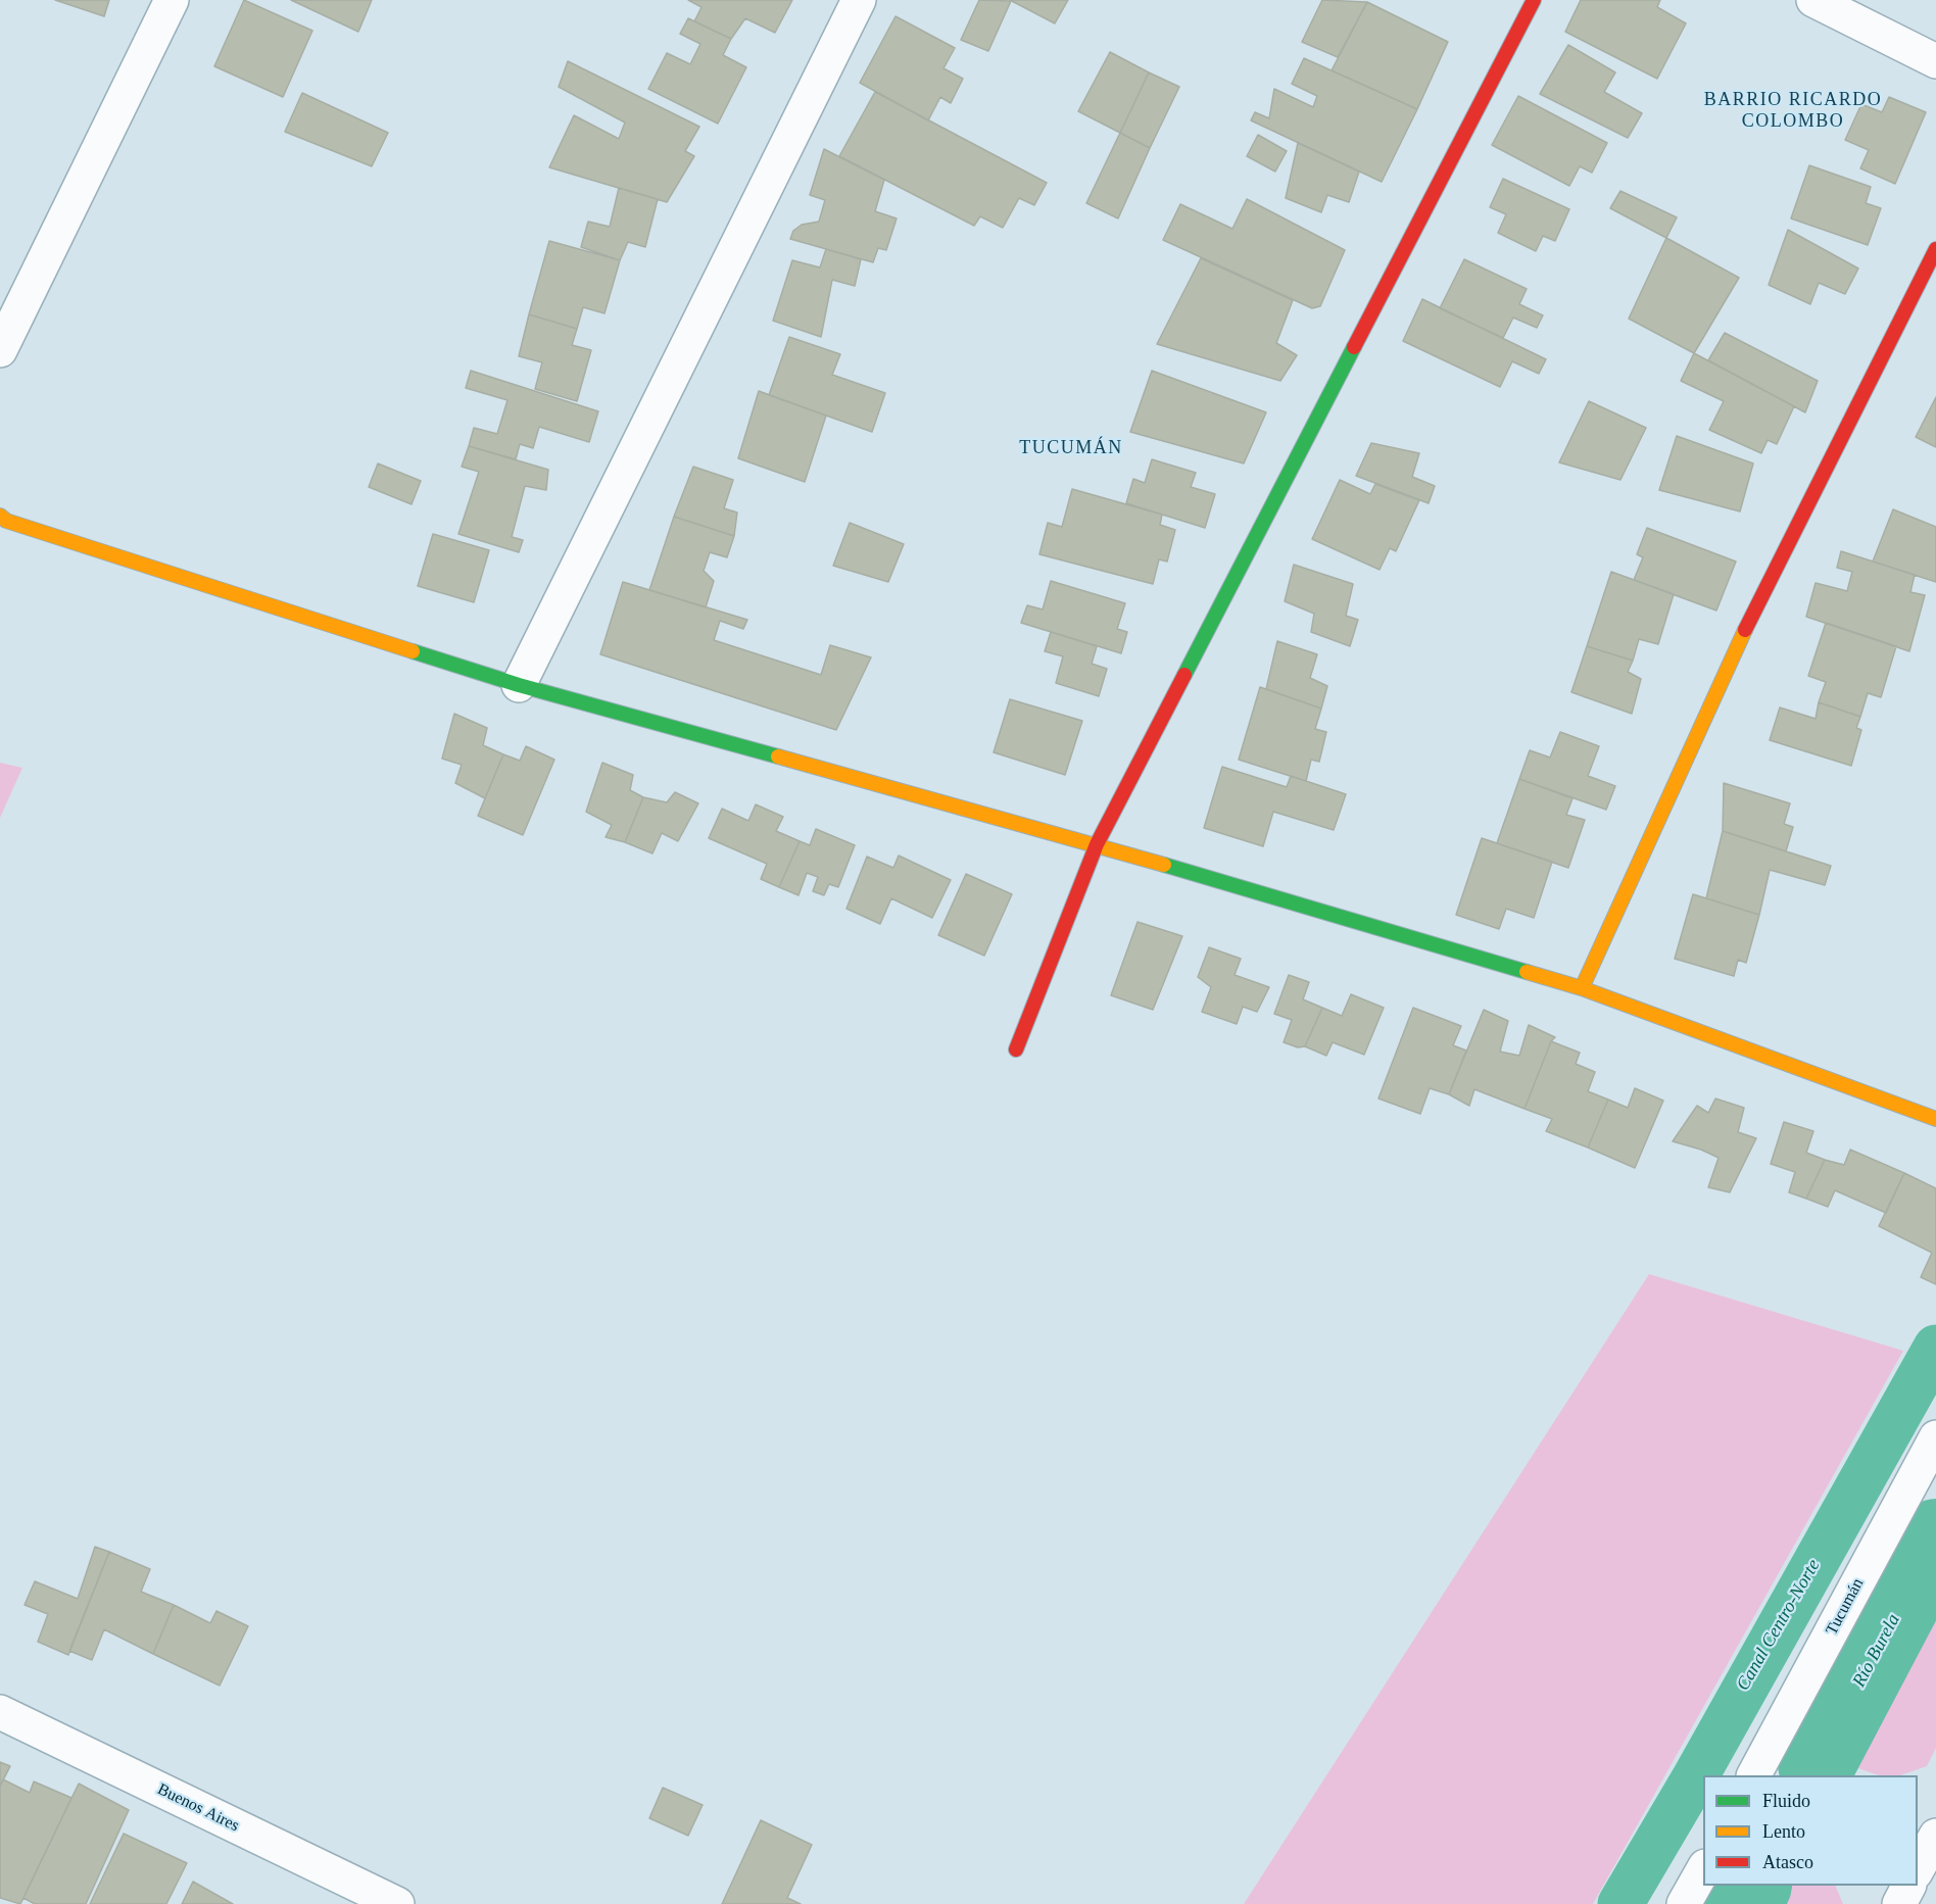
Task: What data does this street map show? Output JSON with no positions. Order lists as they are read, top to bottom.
{
  "streets": {
    "street": ["Tucumán", "Buenos Aires"]
  },
  "districts": ["BARRIO RICARDO COLOMBO", "TUCUMÁN"],
  "water": ["Canal Centro-Norte", "Río Burela"],
  "legend": ["Fluido", "Lento", "Atasco"]
}
